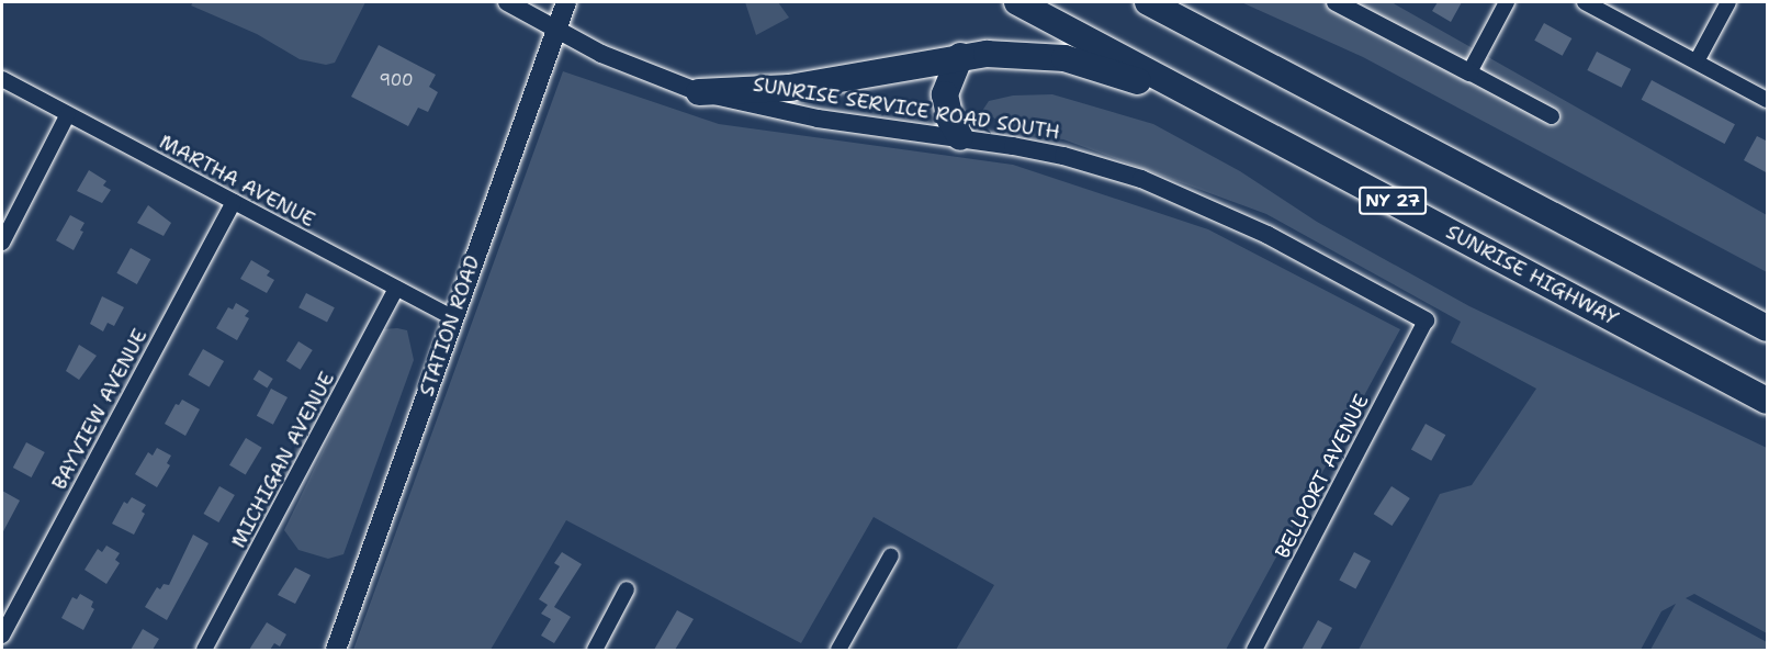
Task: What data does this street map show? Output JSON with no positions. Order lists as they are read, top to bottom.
{
  "streets": {
    "highway": ["NY 27", "SUNRISE HIGHWAY"],
    "main road": ["STATION ROAD"],
    "street": [
      "SUNRISE SERVICE ROAD SOUTH",
      "MARTHA AVENUE",
      "BAYVIEW AVENUE",
      "MICHIGAN AVENUE",
      "BELLPORT AVENUE"
    ]
  },
  "crossings": [
    ["SUNRISE SERVICE ROAD SOUTH", "STATION ROAD"],
    ["SUNRISE SERVICE ROAD SOUTH", "BELLPORT AVENUE"],
    ["MARTHA AVENUE", "STATION ROAD"],
    ["MARTHA AVENUE", "BAYVIEW AVENUE"],
    ["MARTHA AVENUE", "MICHIGAN AVENUE"]
  ],
  "house_numbers": ["900"]
}
